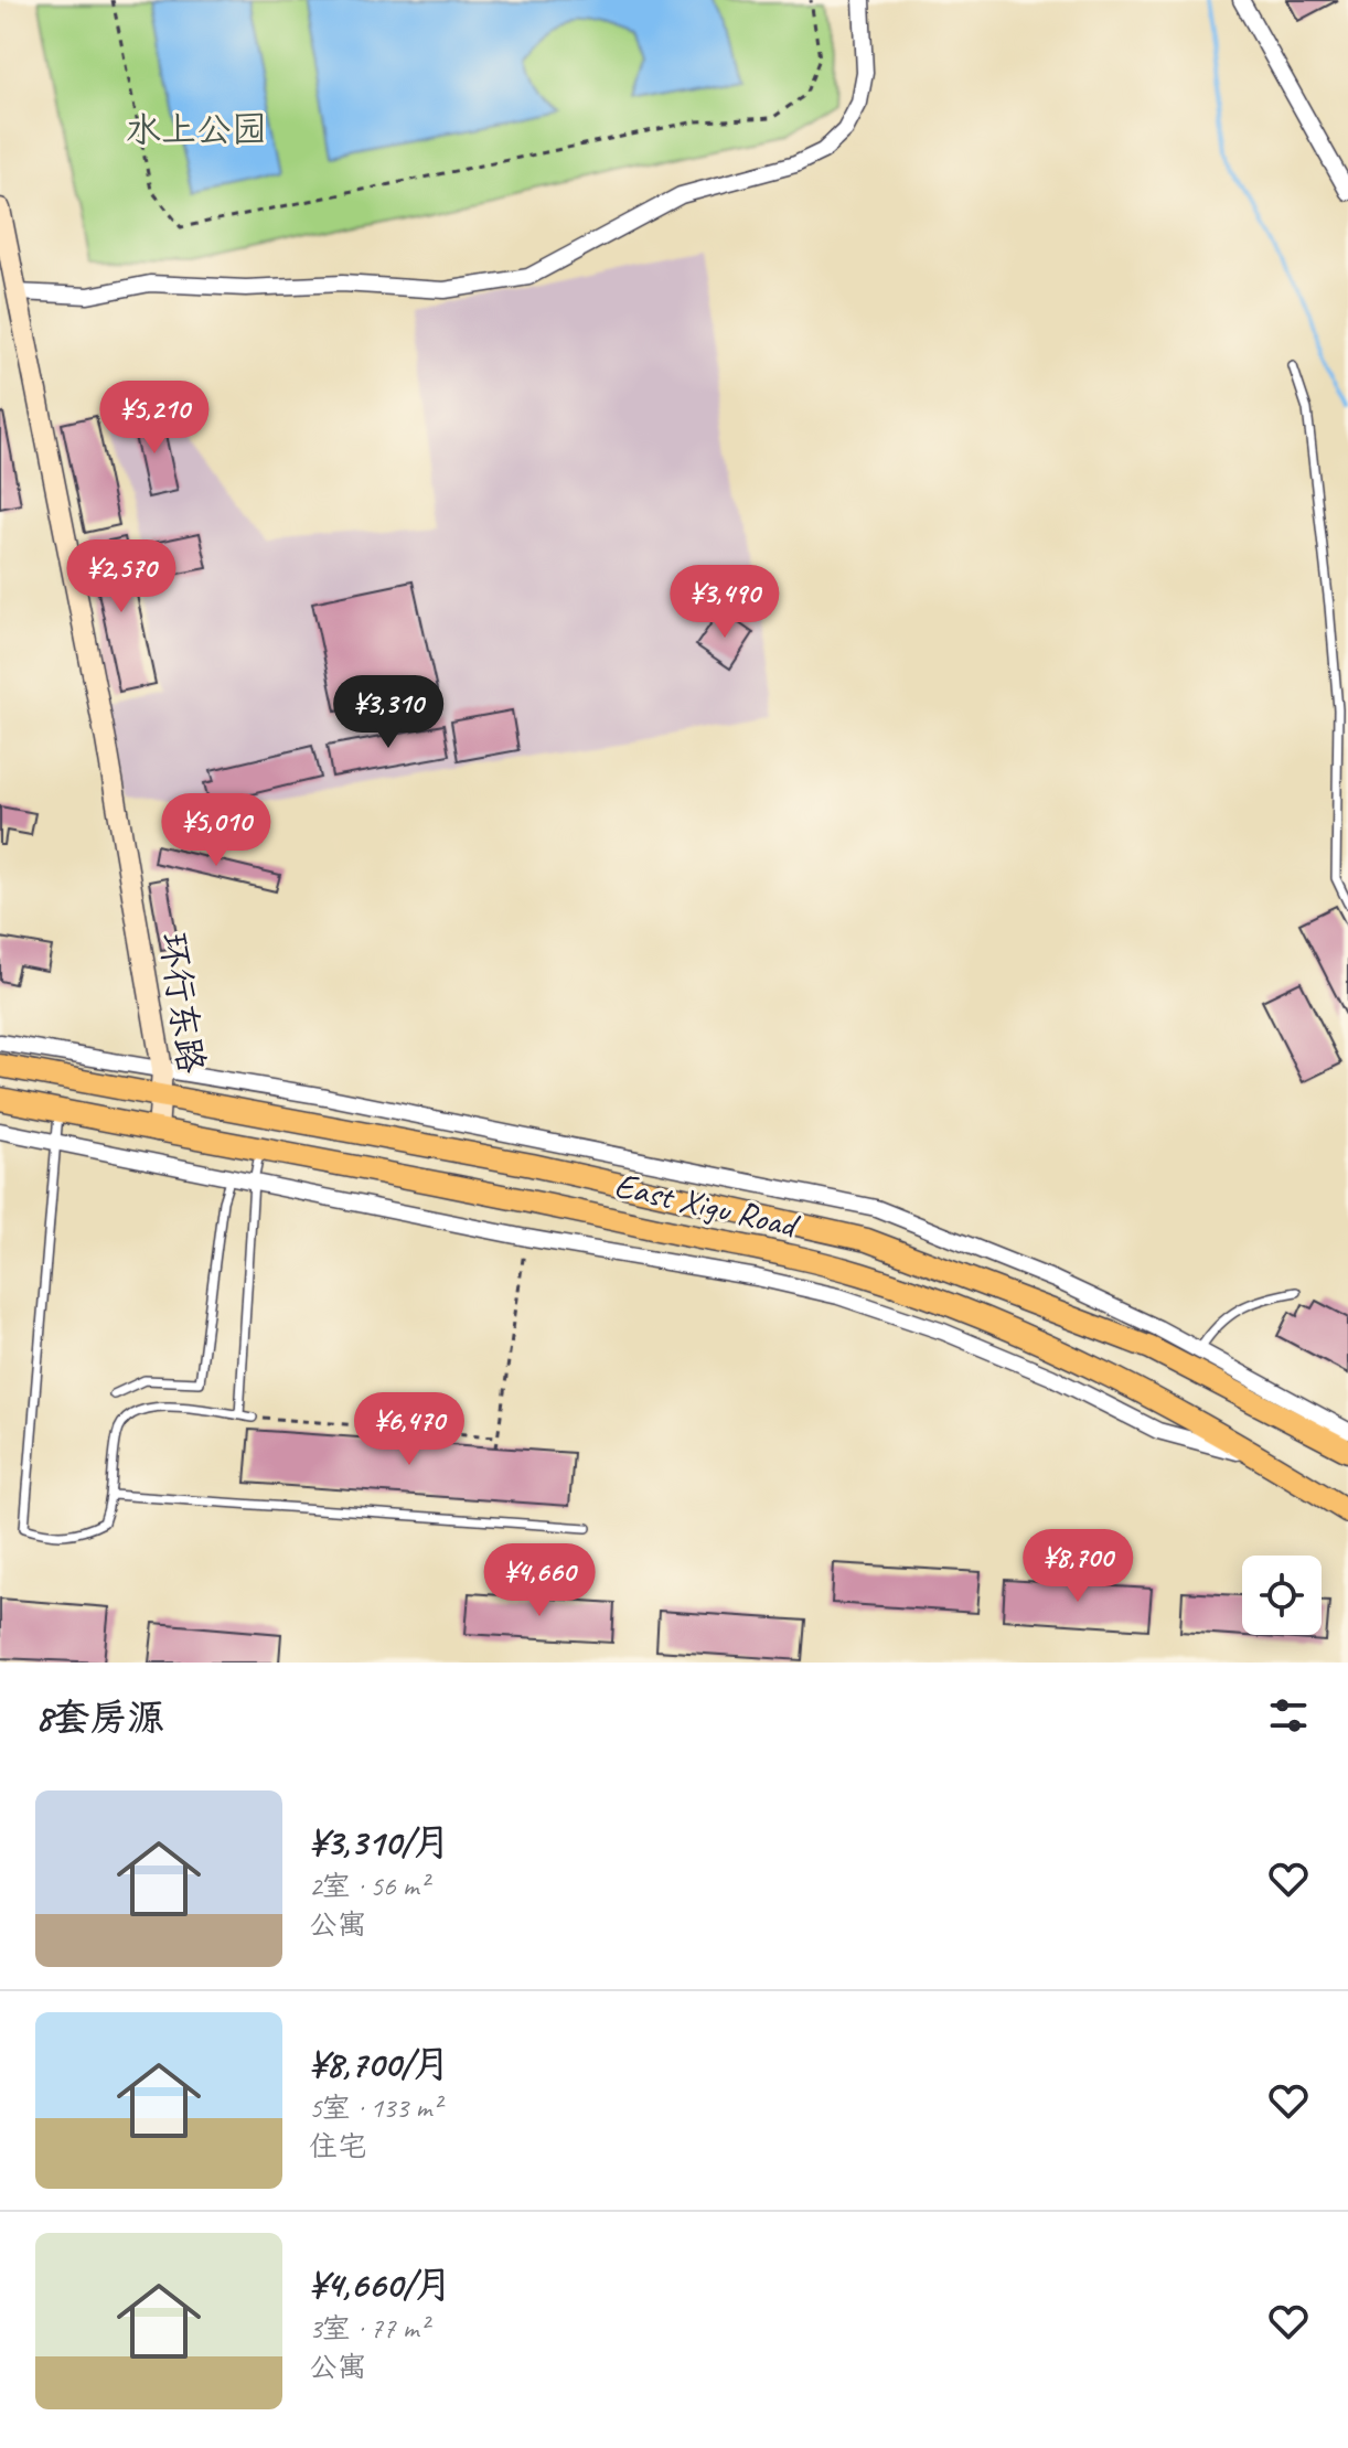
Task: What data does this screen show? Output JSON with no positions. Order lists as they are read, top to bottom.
{
  "streets": {
    "main road": ["East Xigu Road"],
    "street": ["环行东路"]
  },
  "crossings": [
    ["环行东路", "East Xigu Road"]
  ],
  "parks": ["水上公园"],
  "page": {
    "price": [
      "¥5,210",
      "¥2,570",
      "¥3,490",
      "¥3,310",
      "¥5,010",
      "¥6,470",
      "¥8,700",
      "¥4,660"
    ],
    "heading": "8套房源",
    "list": [
      {
        "name": "¥3,310/月",
        "note": "2室 · 56 m² · 公寓"
      },
      {
        "name": "¥8,700/月",
        "note": "5室 · 133 m² · 住宅"
      },
      {
        "name": "¥4,660/月",
        "note": "3室 · 77 m² · 公寓"
      }
    ]
  }
}
